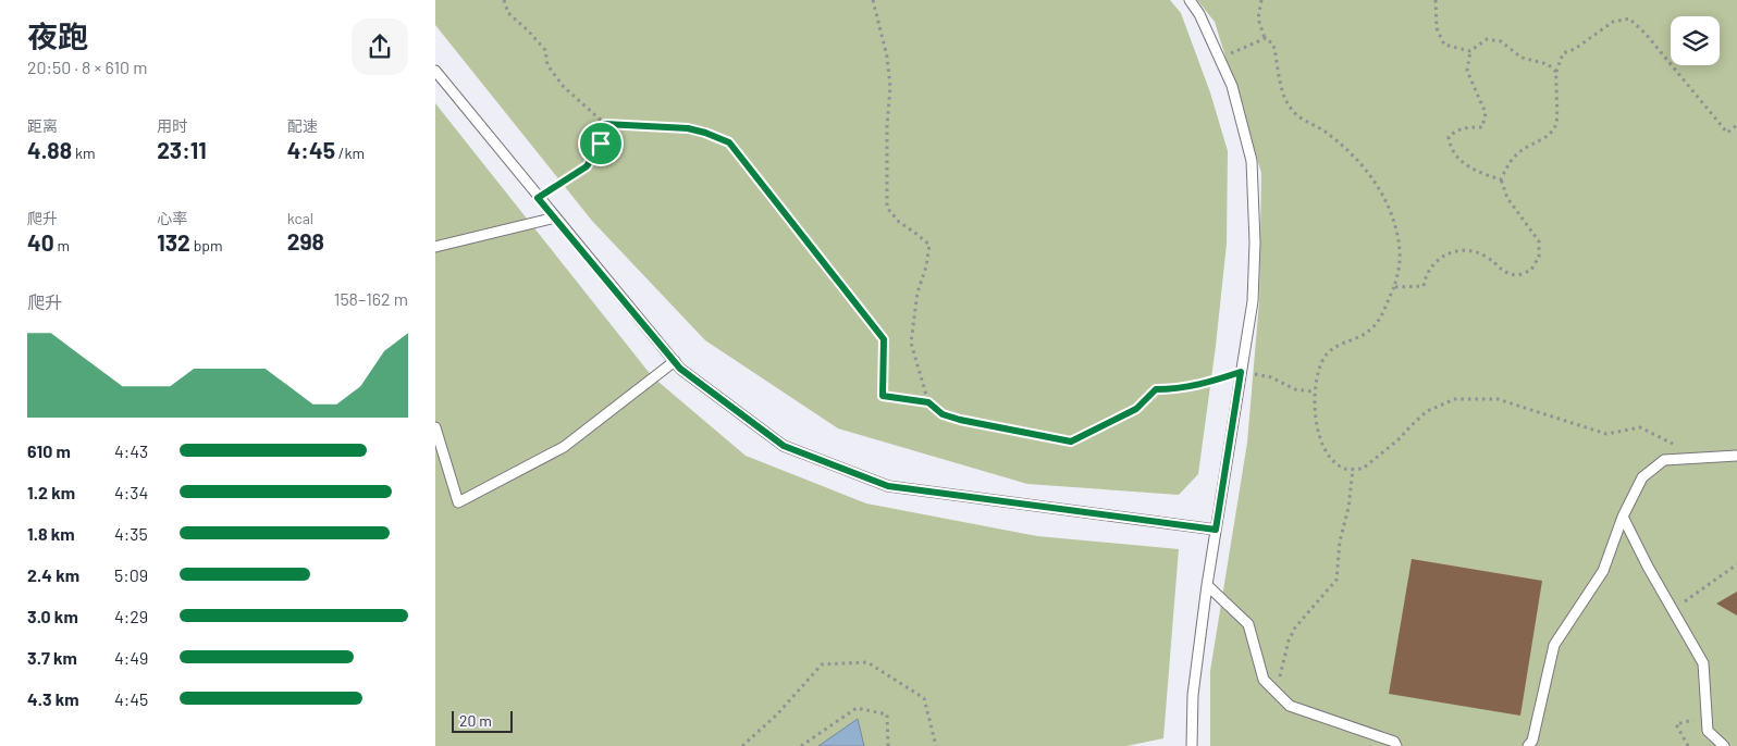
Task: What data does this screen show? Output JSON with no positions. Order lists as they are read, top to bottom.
{
  "scale_bar": "20 m",
  "page": {
    "heading": ["夜跑", "20:50 · 8 × 610 m"],
    "stats": [
      ["距离", "4.88 km"],
      ["用时", "23:11"],
      ["配速", "4:45 /km"],
      ["爬升", "40 m"],
      ["心率", "132 bpm"],
      ["kcal", "298"]
    ],
    "chart": ["爬升", "158–162 m"],
    "list": [
      {
        "name": "610 m",
        "note": "4:43"
      },
      {
        "name": "1.2 km",
        "note": "4:34"
      },
      {
        "name": "1.8 km",
        "note": "4:35"
      },
      {
        "name": "2.4 km",
        "note": "5:09"
      },
      {
        "name": "3.0 km",
        "note": "4:29"
      },
      {
        "name": "3.7 km",
        "note": "4:49"
      },
      {
        "name": "4.3 km",
        "note": "4:45"
      }
    ],
    "scale": "20 m"
  }
}
